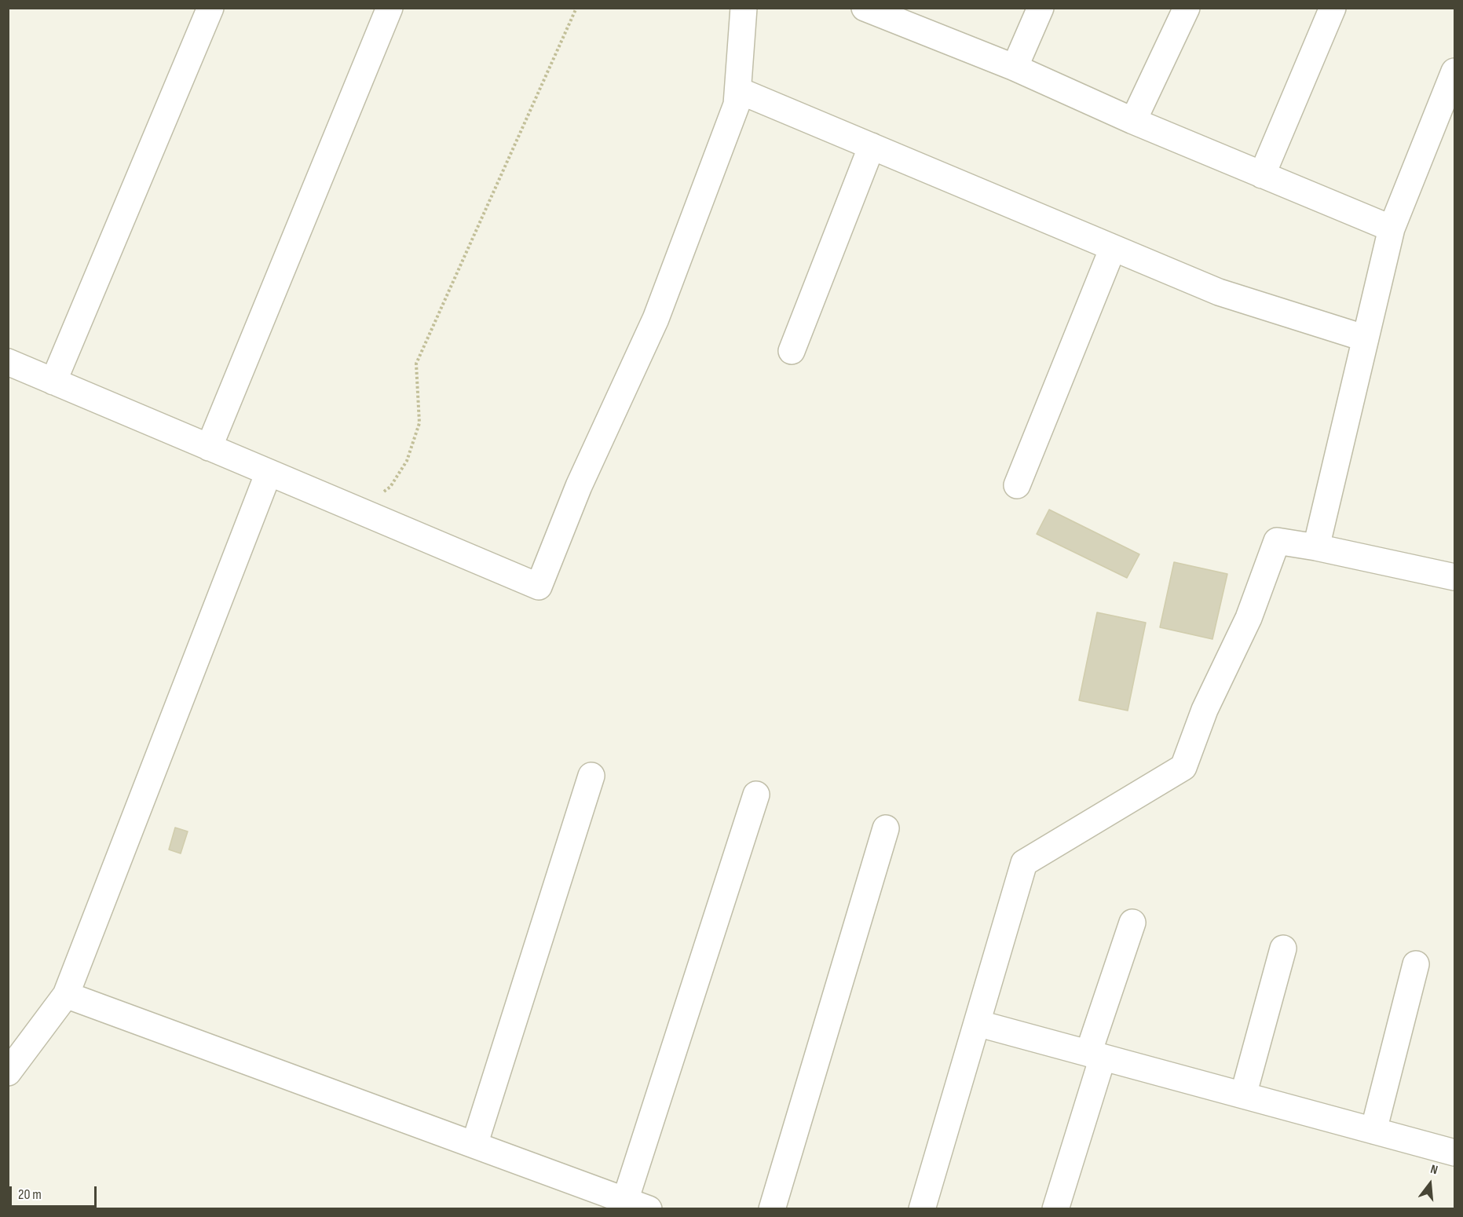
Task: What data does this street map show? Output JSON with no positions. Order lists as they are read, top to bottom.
{
  "scale_bar": "20 m",
  "north": "top"
}
